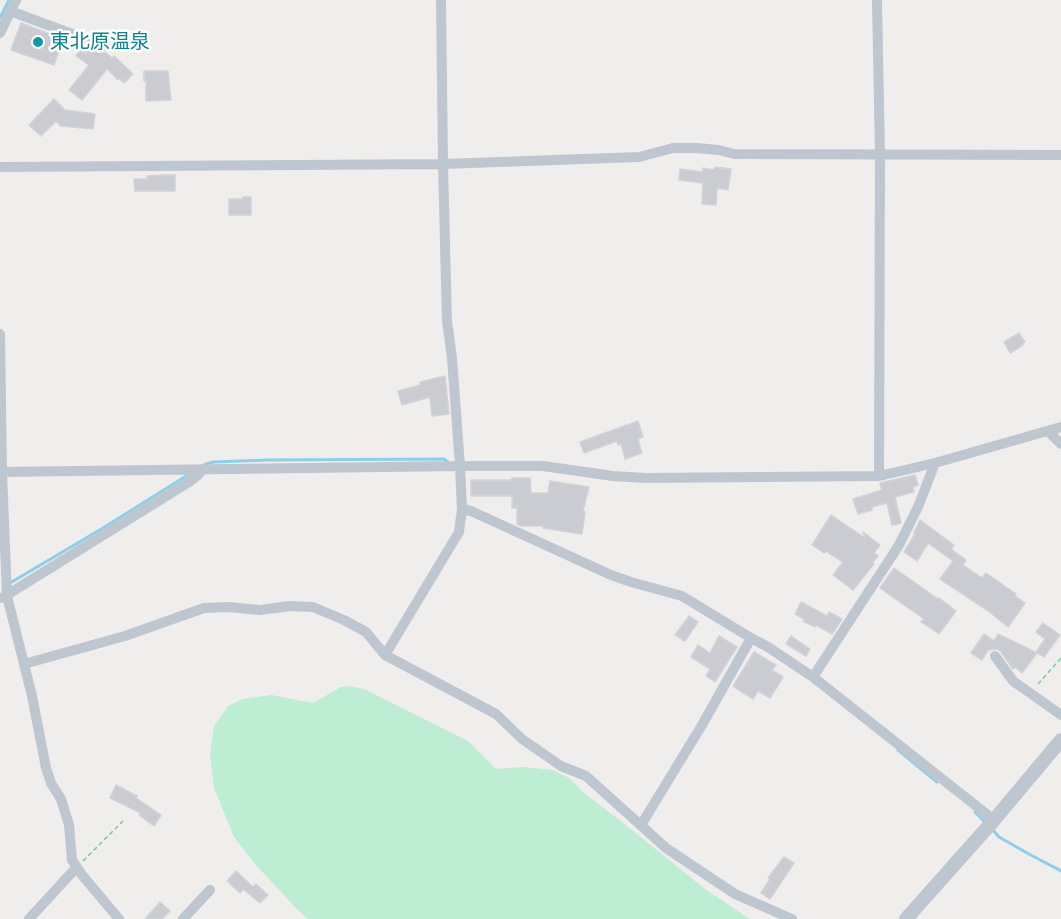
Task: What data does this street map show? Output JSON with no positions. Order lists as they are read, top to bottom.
{
  "places": ["東北原温泉"]
}
